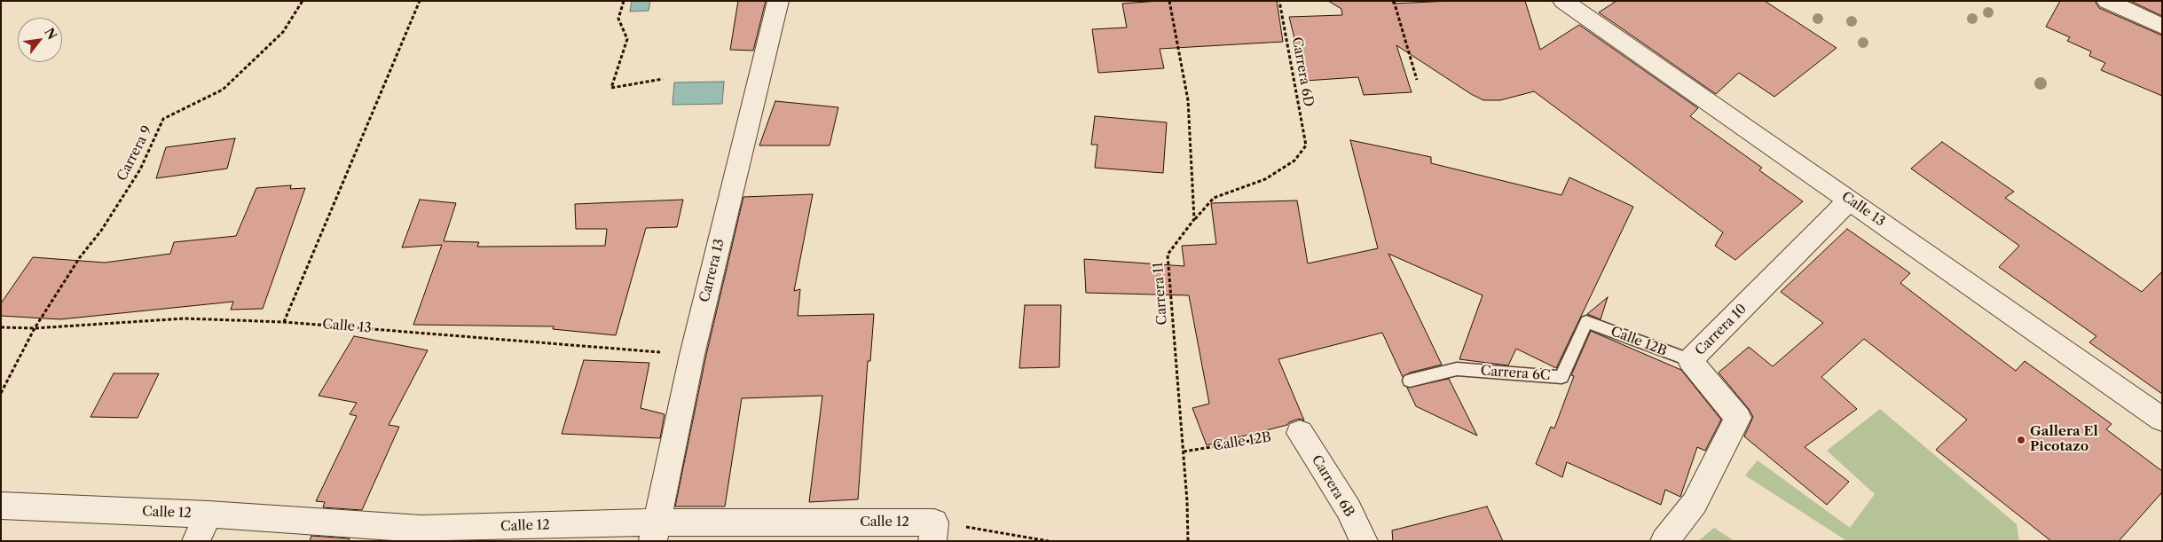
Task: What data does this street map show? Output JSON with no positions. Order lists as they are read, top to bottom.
{
  "streets": {
    "street": [
      "Calle 13",
      "Carrera 13",
      "Carrera 10",
      "Carrera 6B",
      "Calle 12"
    ],
    "lane": ["Calle 12B", "Carrera 6C"],
    "path": ["Carrera 6D", "Carrera 9", "Carrera 11"]
  },
  "crossings": [
    ["Carrera 6D", "Carrera 11"],
    ["Carrera 9", "Calle 13"],
    ["Calle 13", "Carrera 13"],
    ["Calle 13", "Carrera 10"],
    ["Carrera 13", "Calle 12"],
    ["Carrera 11", "Calle 12B"],
    ["Carrera 10", "Calle 12B"],
    ["Calle 12B", "Carrera 6C"],
    ["Calle 12B", "Carrera 6B"]
  ],
  "places": ["Gallera El Picotazo"],
  "north": "top right"
}
